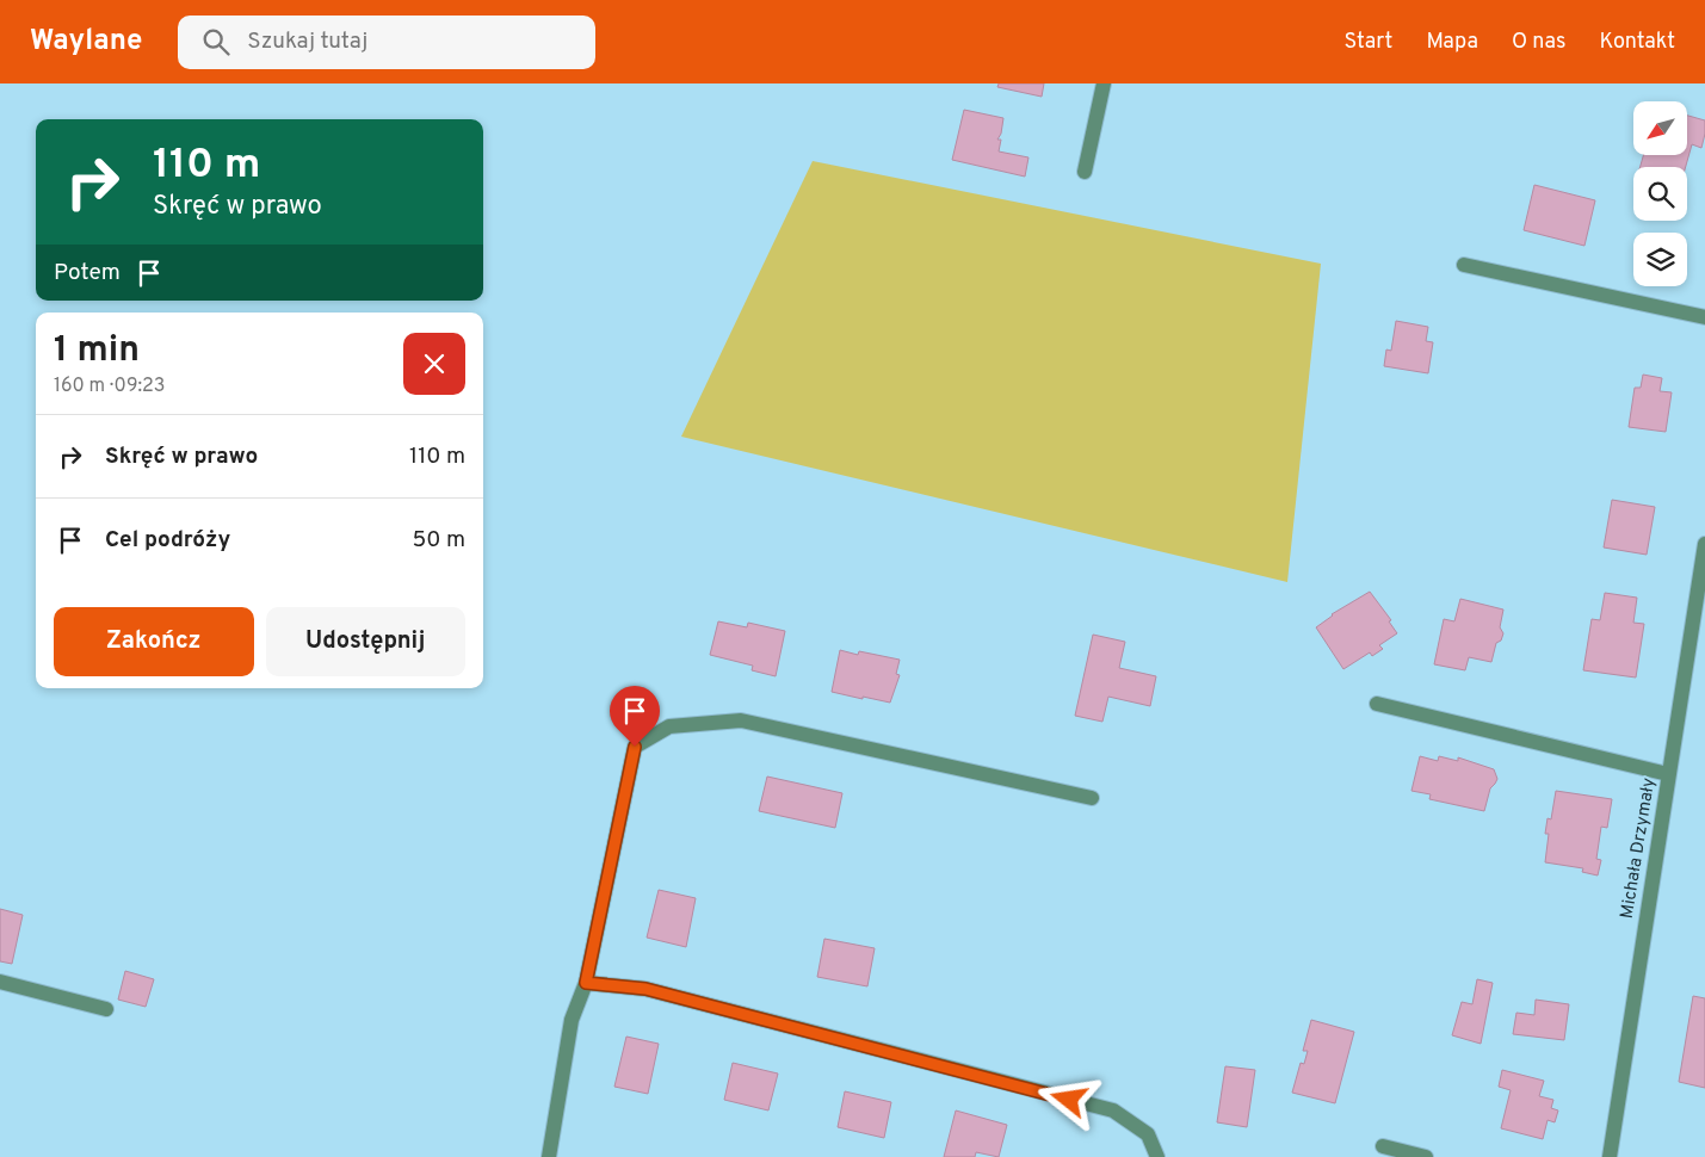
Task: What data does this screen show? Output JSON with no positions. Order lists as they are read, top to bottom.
{
  "streets": {
    "street": ["Michała Drzymały"]
  },
  "north": "bottom left",
  "page": {
    "header": "Waylane",
    "search": "Szukaj tutaj",
    "nav": [
      "Start",
      "Mapa",
      "O nas",
      "Kontakt"
    ],
    "turn": ["110 m", "Skręć w prawo"],
    "then": "Potem",
    "heading": ["1 min", "160 m · 09:23"],
    "list": [
      {
        "name": "Skręć w prawo",
        "value": "110 m"
      },
      {
        "name": "Cel podróży",
        "value": "50 m"
      }
    ],
    "buttons": ["Zakończ", "Udostępnij"]
  }
}
